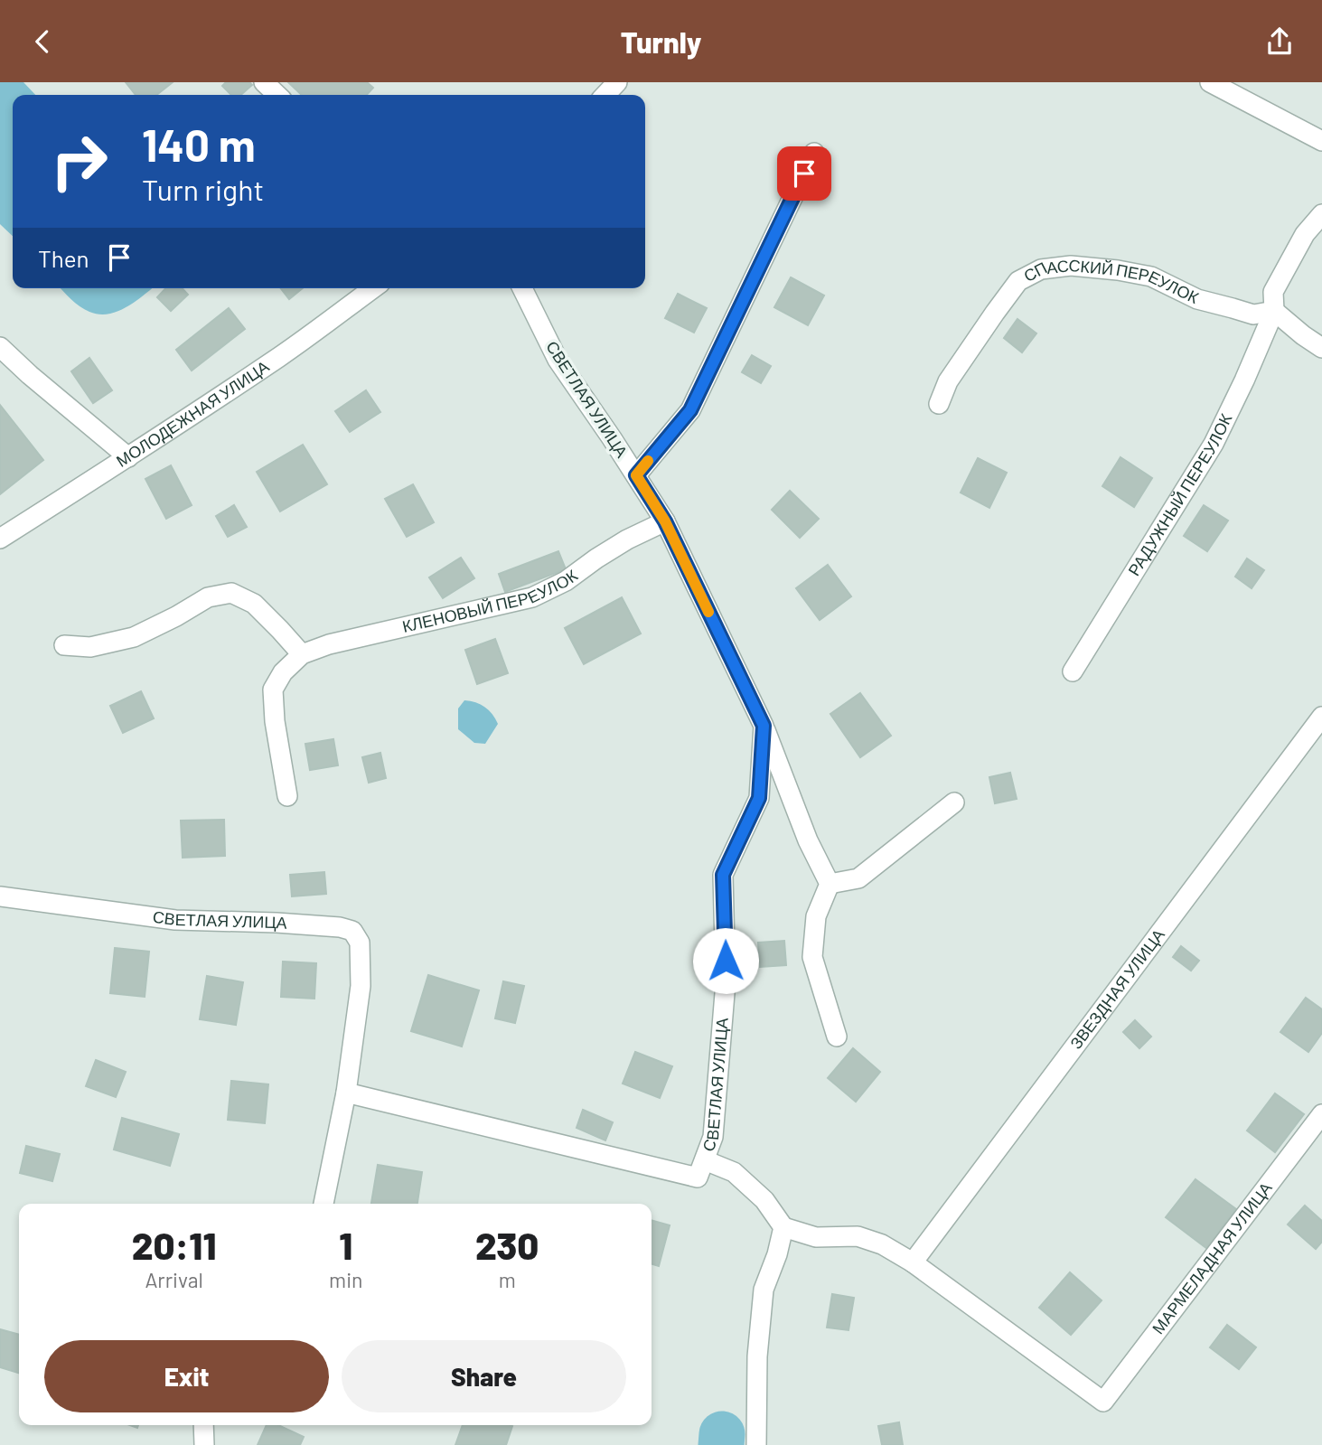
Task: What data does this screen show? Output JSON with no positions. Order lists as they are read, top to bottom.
{
  "streets": {
    "street": [
      "СПАССКИЙ ПЕРЕУЛОК",
      "СВЕТЛАЯ УЛИЦА",
      "МОЛОДЕЖНАЯ УЛИЦА",
      "РАДУЖНЫЙ ПЕРЕУЛОК",
      "КЛЕНОВЫЙ ПЕРЕУЛОК",
      "ЗВЕЗДНАЯ УЛИЦА",
      "МАРМЕЛАДНАЯ УЛИЦА"
    ]
  },
  "crossings": [
    ["СПАССКИЙ ПЕРЕУЛОК", "РАДУЖНЫЙ ПЕРЕУЛОК"],
    ["СВЕТЛАЯ УЛИЦА", "КЛЕНОВЫЙ ПЕРЕУЛОК"],
    ["ЗВЕЗДНАЯ УЛИЦА", "МАРМЕЛАДНАЯ УЛИЦА"]
  ],
  "page": {
    "header": "Turnly",
    "turn": ["140 m", "Turn right"],
    "then": "Then",
    "eta": [
      "20:11",
      "Arrival",
      "1",
      "min",
      "230",
      "m"
    ],
    "buttons": ["Exit", "Share"]
  }
}
